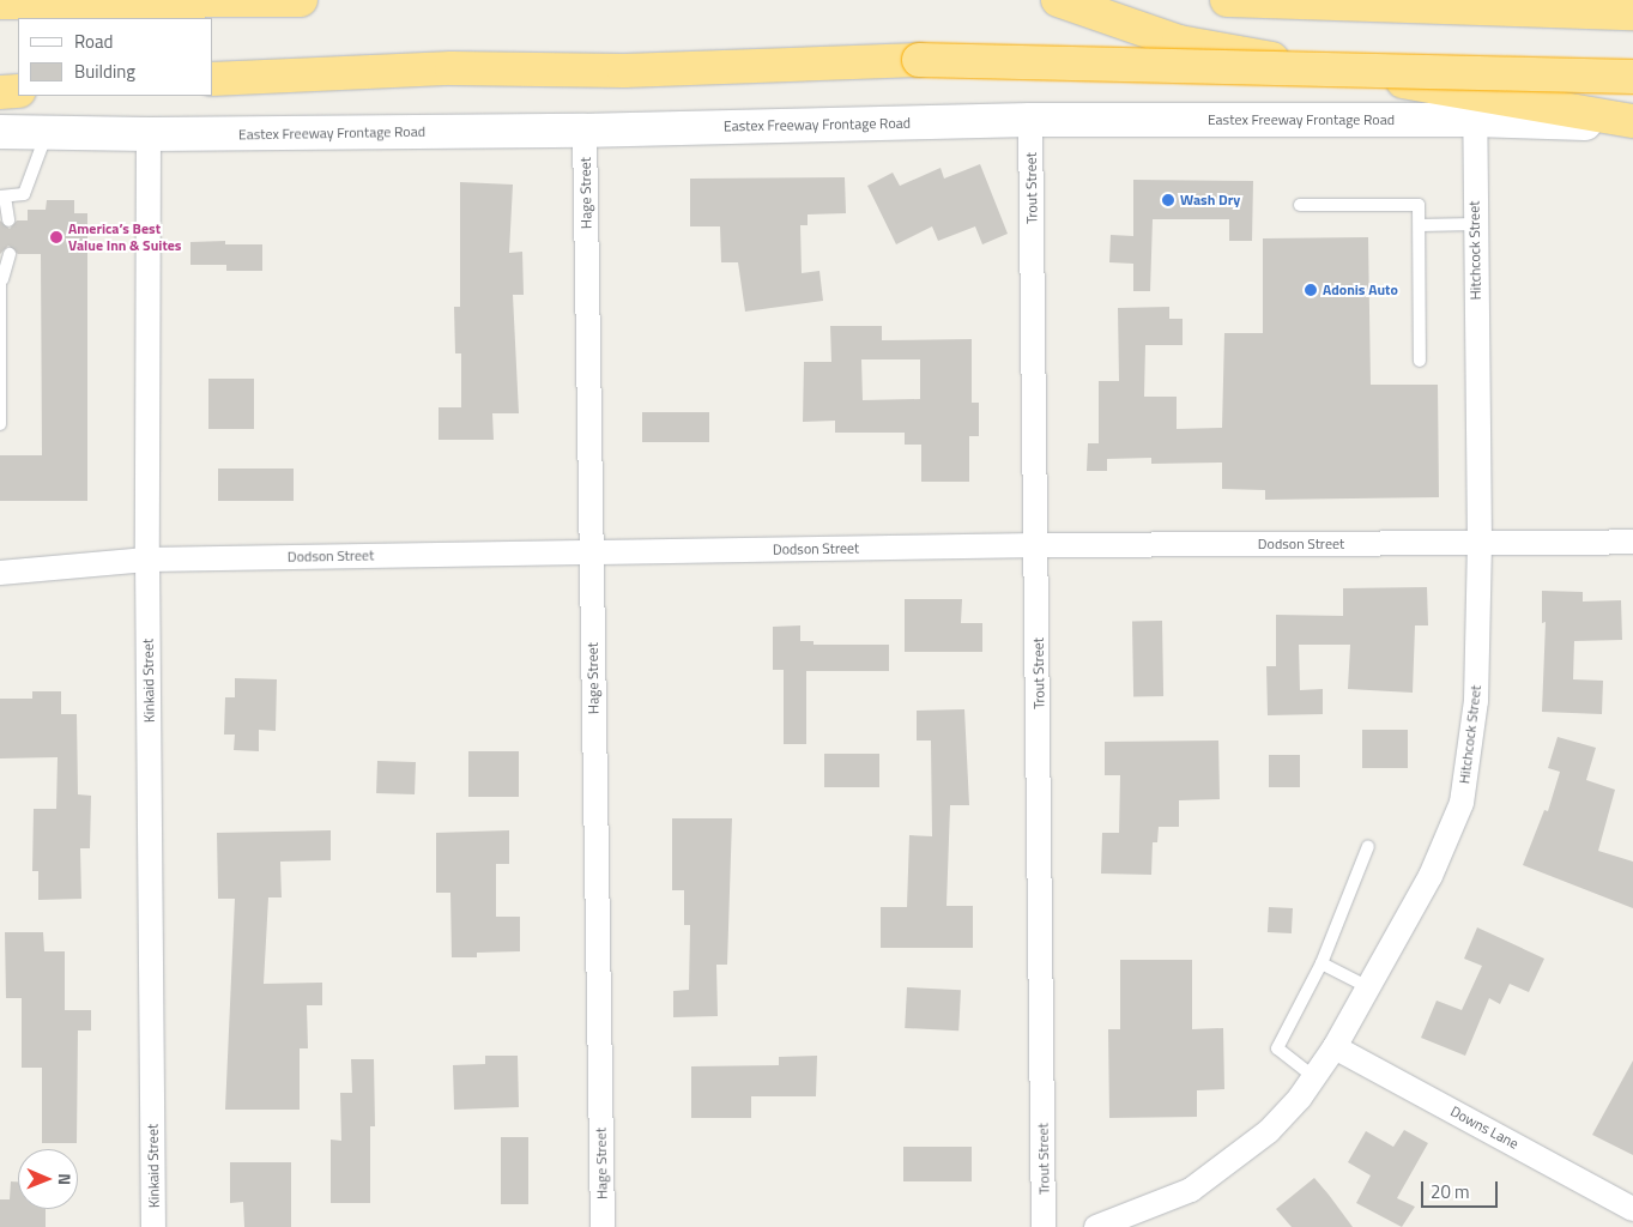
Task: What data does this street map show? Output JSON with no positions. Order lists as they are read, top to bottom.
{
  "streets": {
    "main road": ["Eastex Freeway Frontage Road"],
    "street": [
      "Trout Street",
      "Hage Street",
      "Hitchcock Street",
      "Dodson Street",
      "Kinkaid Street",
      "Downs Lane"
    ]
  },
  "crossings": [
    ["Eastex Freeway Frontage Road", "Trout Street"],
    ["Eastex Freeway Frontage Road", "Hage Street"],
    ["Eastex Freeway Frontage Road", "Hitchcock Street"],
    ["Eastex Freeway Frontage Road", "Kinkaid Street"],
    ["Trout Street", "Dodson Street"],
    ["Hage Street", "Dodson Street"],
    ["Hitchcock Street", "Dodson Street"],
    ["Hitchcock Street", "Downs Lane"],
    ["Dodson Street", "Kinkaid Street"]
  ],
  "places": ["Wash Dry", "America’s Best Value Inn & Suites", "Adonis Auto"],
  "legend": ["Road", "Building"],
  "scale_bar": "20 m",
  "north": "right"
}
